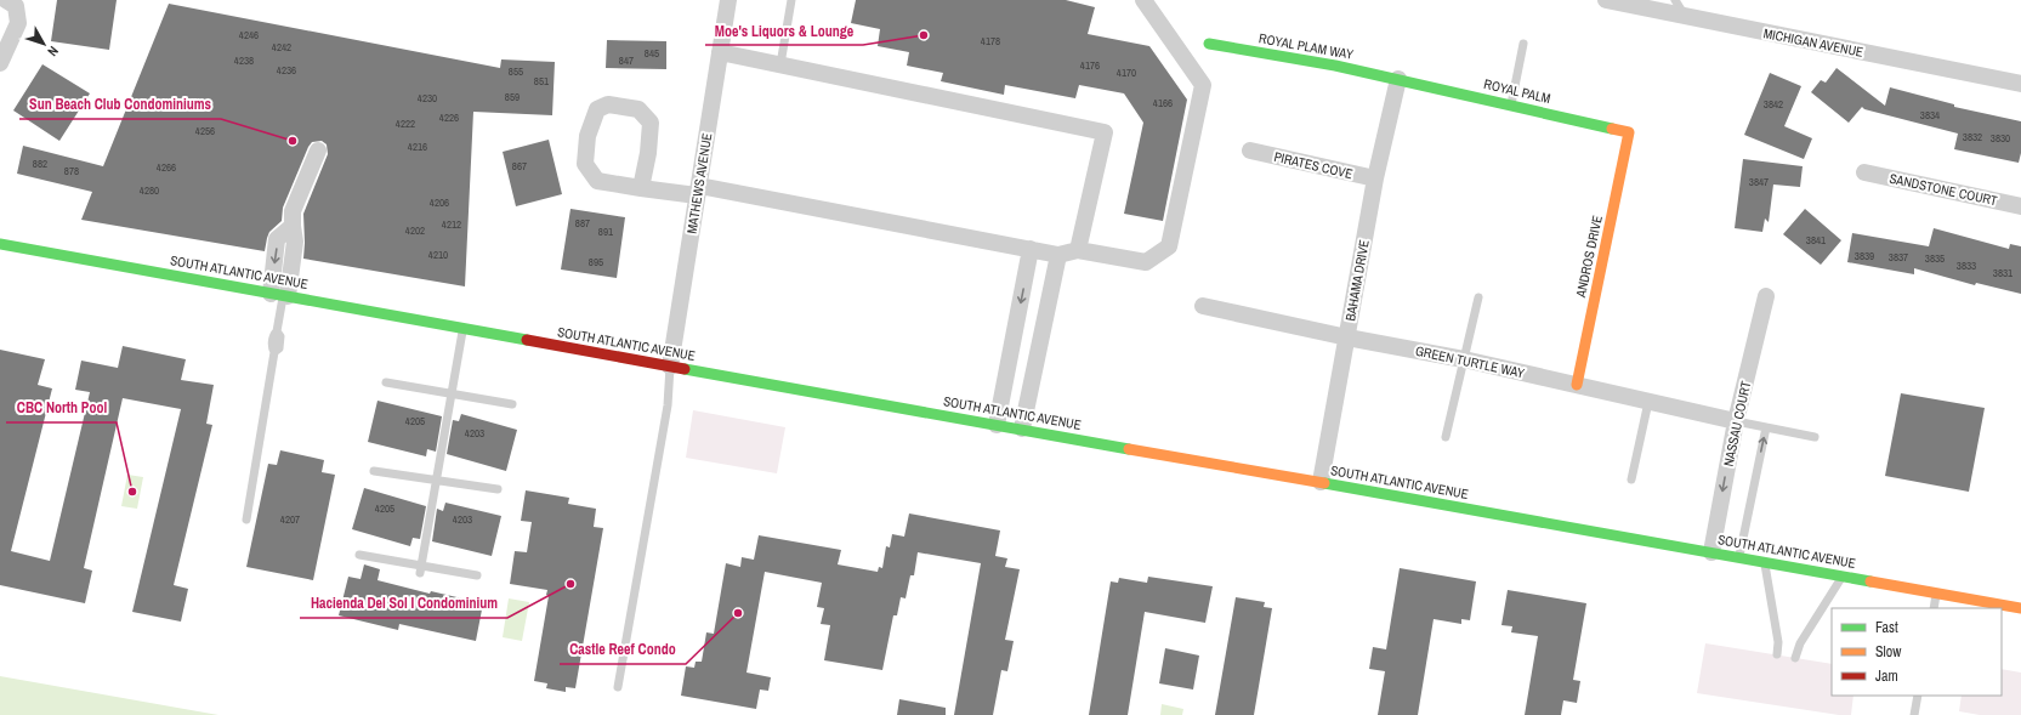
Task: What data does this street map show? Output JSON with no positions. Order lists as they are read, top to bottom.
{
  "streets": {
    "street": [
      "MICHIGAN AVENUE",
      "ROYAL PLAM WAY",
      "ROYAL PALM",
      "PIRATES COVE",
      "MATHEWS AVENUE",
      "SANDSTONE COURT",
      "ANDROS DRIVE",
      "SOUTH ATLANTIC AVENUE",
      "BAHAMA DRIVE",
      "GREEN TURTLE WAY",
      "NASSAU COURT"
    ]
  },
  "crossings": [
    ["ROYAL PLAM WAY", "ROYAL PALM"],
    ["ROYAL PLAM WAY", "BAHAMA DRIVE"],
    ["ROYAL PALM", "ANDROS DRIVE"],
    ["ROYAL PALM", "BAHAMA DRIVE"],
    ["PIRATES COVE", "BAHAMA DRIVE"],
    ["MATHEWS AVENUE", "SOUTH ATLANTIC AVENUE"],
    ["ANDROS DRIVE", "GREEN TURTLE WAY"],
    ["SOUTH ATLANTIC AVENUE", "BAHAMA DRIVE"],
    ["SOUTH ATLANTIC AVENUE", "NASSAU COURT"],
    ["BAHAMA DRIVE", "GREEN TURTLE WAY"],
    ["GREEN TURTLE WAY", "NASSAU COURT"]
  ],
  "one_way": ["NASSAU COURT"],
  "places": [
    "Moe's Liquors & Lounge",
    "Sun Beach Club Condominiums",
    "CBC North Pool",
    "Hacienda Del Sol I Condominium",
    "Castle Reef Condo"
  ],
  "house_numbers": [
    "4246",
    "4178",
    "4242",
    "845",
    "4238",
    "847",
    "4176",
    "4236",
    "855",
    "4170",
    "851",
    "859",
    "4230",
    "4166",
    "3842",
    "3834",
    "4226",
    "4222",
    "4256",
    "3832",
    "3830",
    "4216",
    "882",
    "867",
    "4266",
    "878",
    "3847",
    "4280",
    "4206",
    "887",
    "4212",
    "4202",
    "891",
    "3841",
    "4210",
    "3839",
    "3837",
    "3835",
    "895",
    "3833",
    "3831",
    "4205",
    "4203",
    "4205",
    "4207",
    "4203"
  ],
  "legend": ["Fast", "Slow", "Jam"],
  "north": "bottom right"
}
